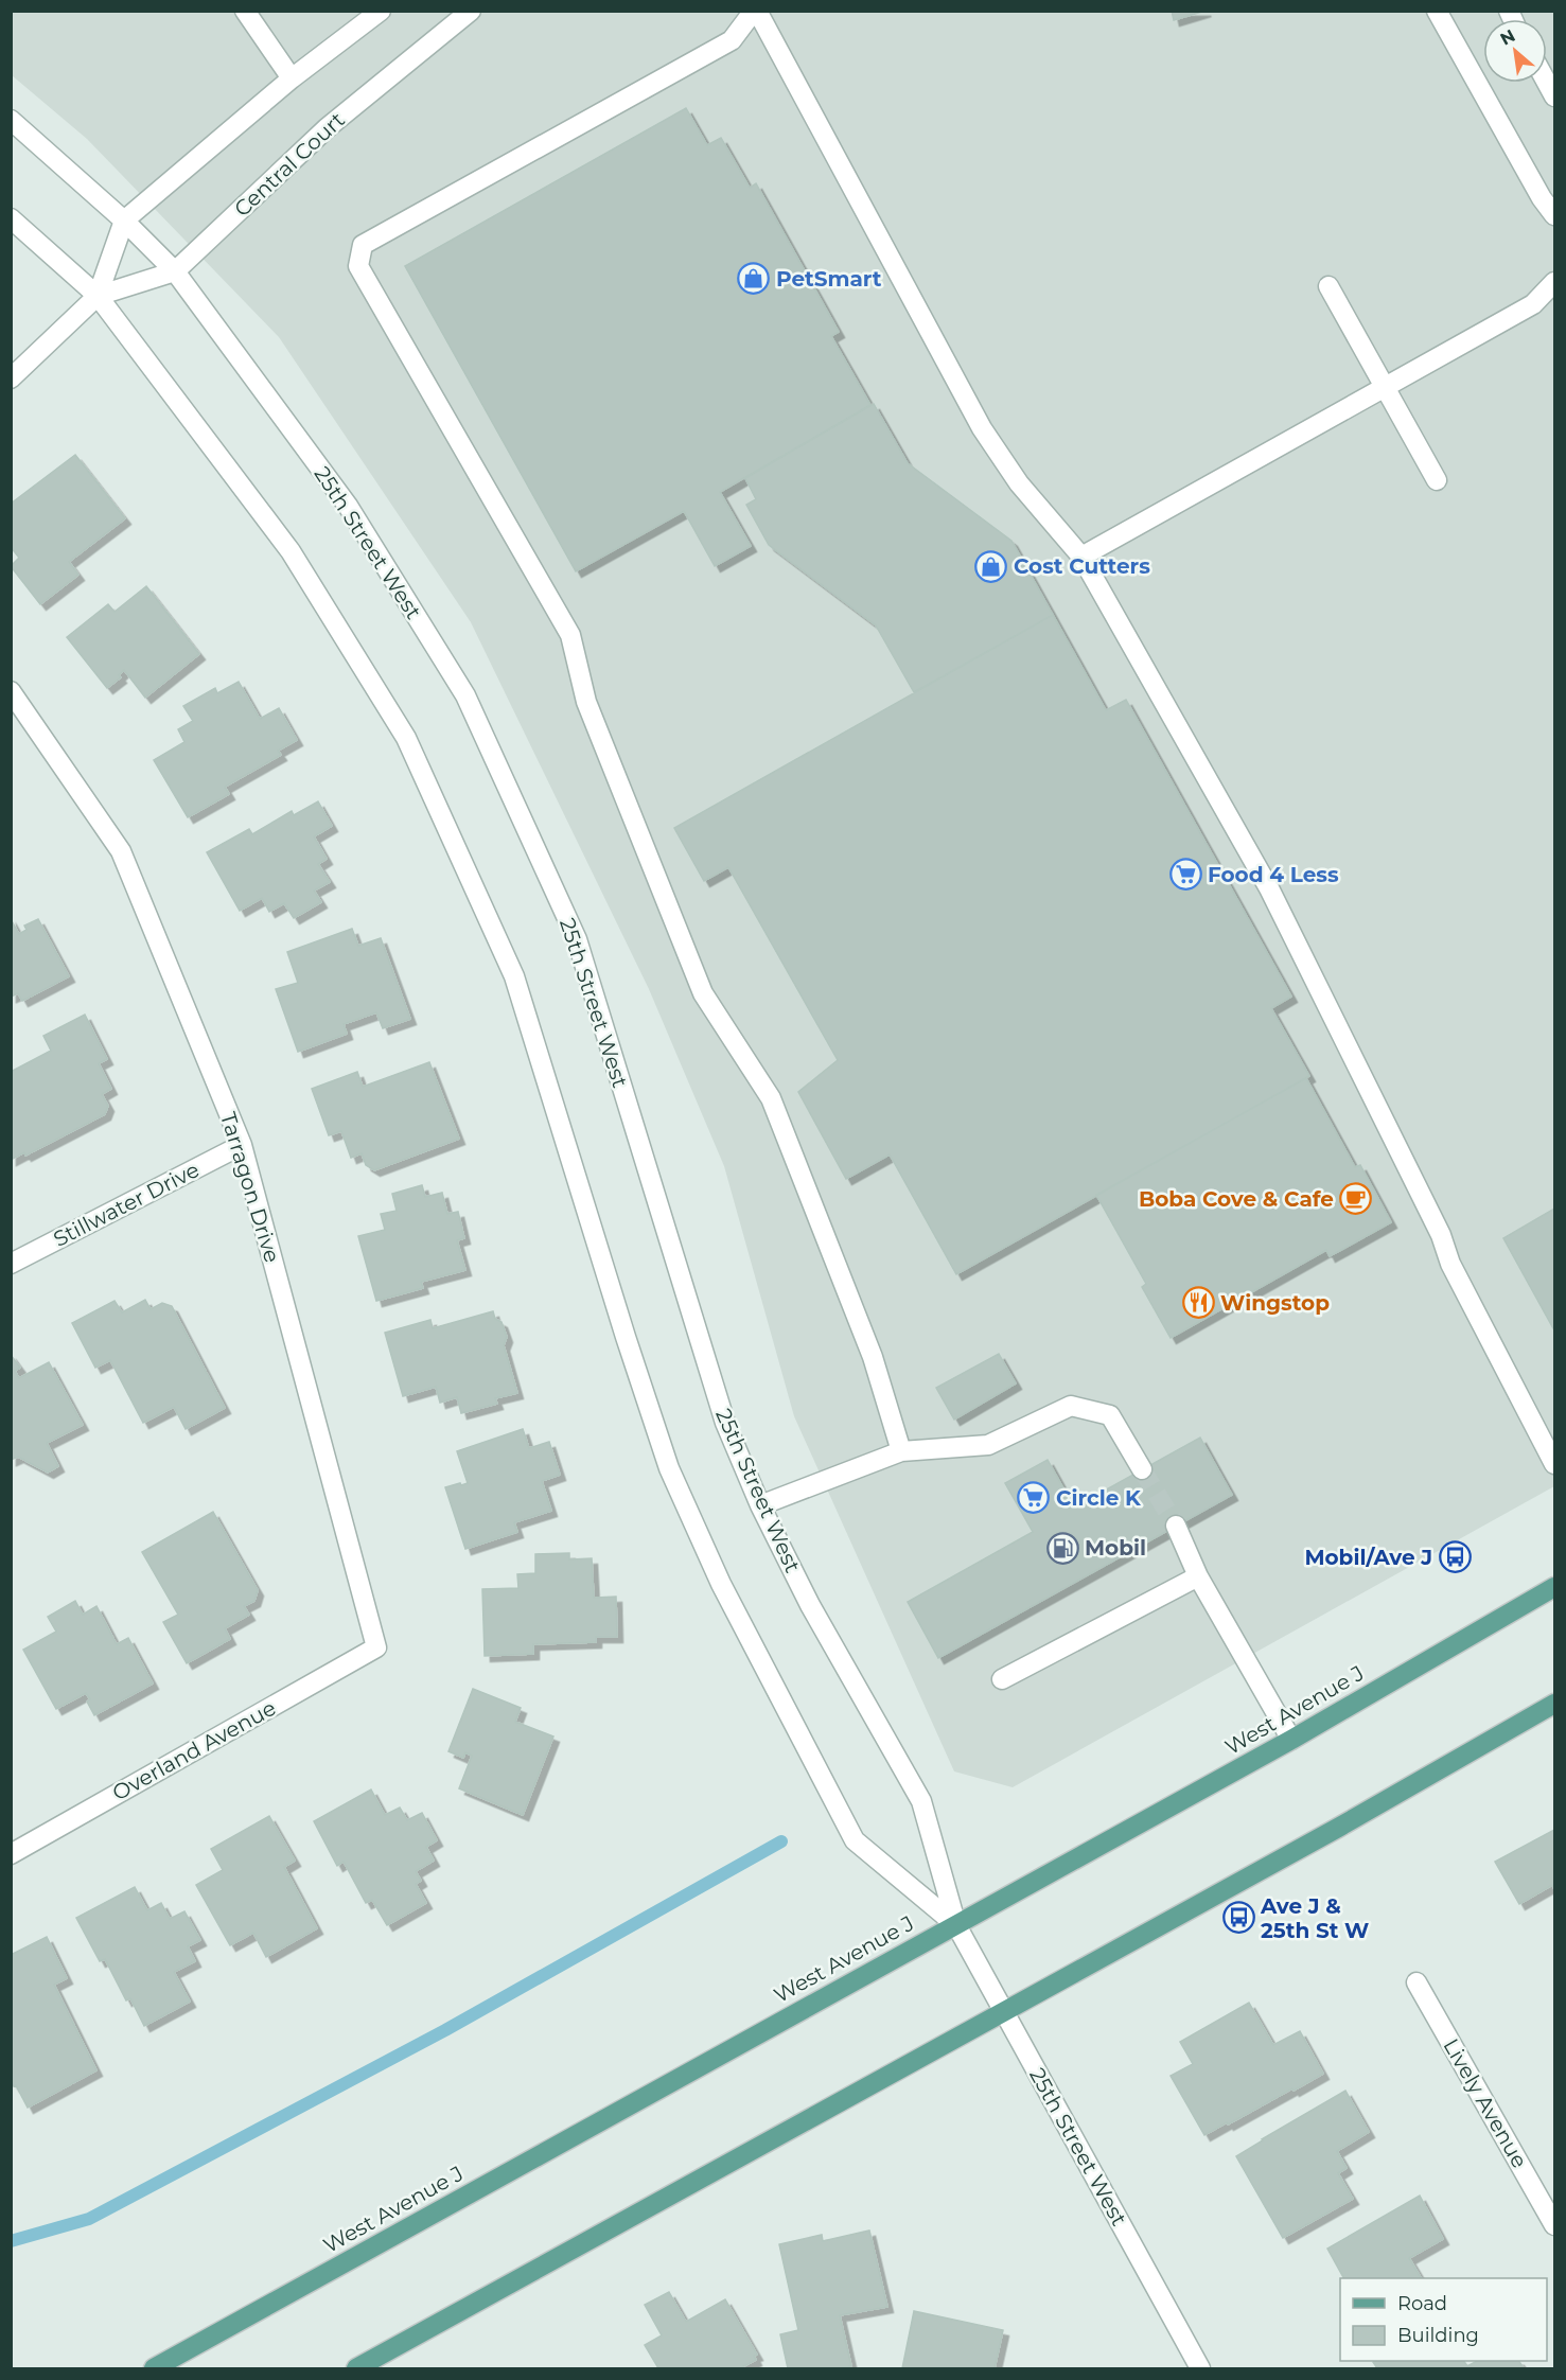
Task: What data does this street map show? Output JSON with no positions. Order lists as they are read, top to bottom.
{
  "streets": {
    "main road": ["West Avenue J"],
    "street": [
      "Central Court",
      "25th Street West",
      "Tarragon Drive",
      "Stillwater Drive",
      "Overland Avenue",
      "Lively Avenue"
    ]
  },
  "crossings": [
    ["Central Court", "25th Street West"],
    ["25th Street West", "West Avenue J"],
    ["Tarragon Drive", "Stillwater Drive"],
    ["Tarragon Drive", "Overland Avenue"]
  ],
  "places": {
    "shop": ["PetSmart", "Cost Cutters"],
    "supermarket": ["Food 4 Less", "Circle K"],
    "cafe": ["Boba Cove & Cafe"],
    "restaurant": ["Wingstop"],
    "fuel station": ["Mobil"],
    "bus stop": ["Mobil/Ave J", "Ave J & 25th St W"]
  },
  "legend": ["Road", "Building"],
  "north": "top left"
}
